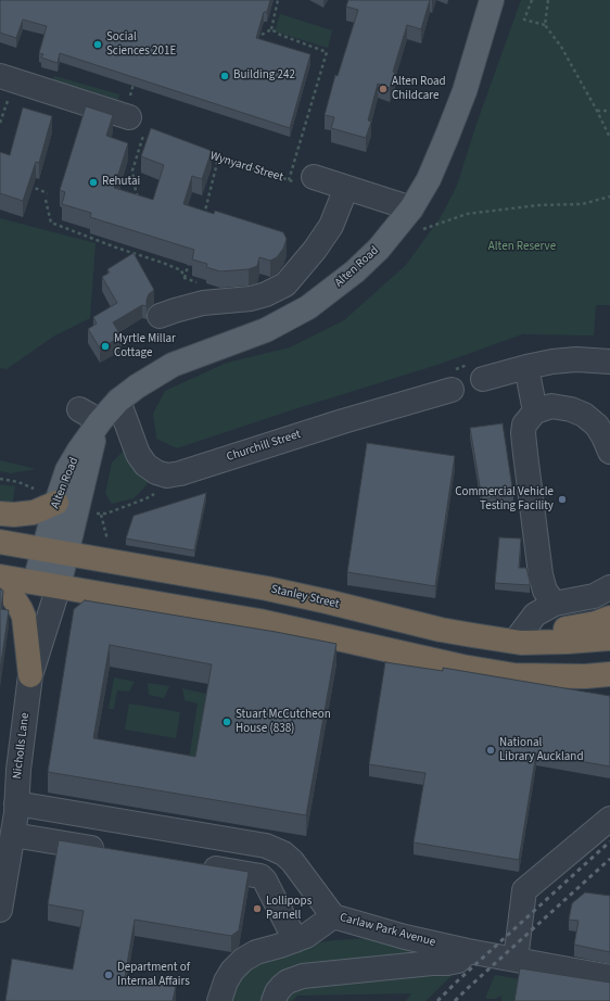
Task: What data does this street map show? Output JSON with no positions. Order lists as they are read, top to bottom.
{
  "streets": {
    "highway": ["Stanley Street"],
    "main road": ["Alten Road"],
    "street": ["Churchill Street", "Nicholls Lane", "Carlaw Park Avenue"],
    "path": ["Wynyard Street"]
  },
  "crossings": [
    ["Alten Road", "Churchill Street"],
    ["Alten Road", "Stanley Street"],
    ["Alten Road", "Nicholls Lane"],
    ["Nicholls Lane", "Carlaw Park Avenue"]
  ],
  "parks": ["Alten Reserve"],
  "places": [
    "Social Sciences 201E",
    "Building 242",
    "Alten Road Childcare",
    "Rehutai",
    "Myrtle Millar Cottage",
    "Commercial Vehicle Testing Facility",
    "Stuart McCutcheon House (838)",
    "National Library Auckland",
    "Lollipops Parnell",
    "Department of Internal Affairs"
  ]
}
